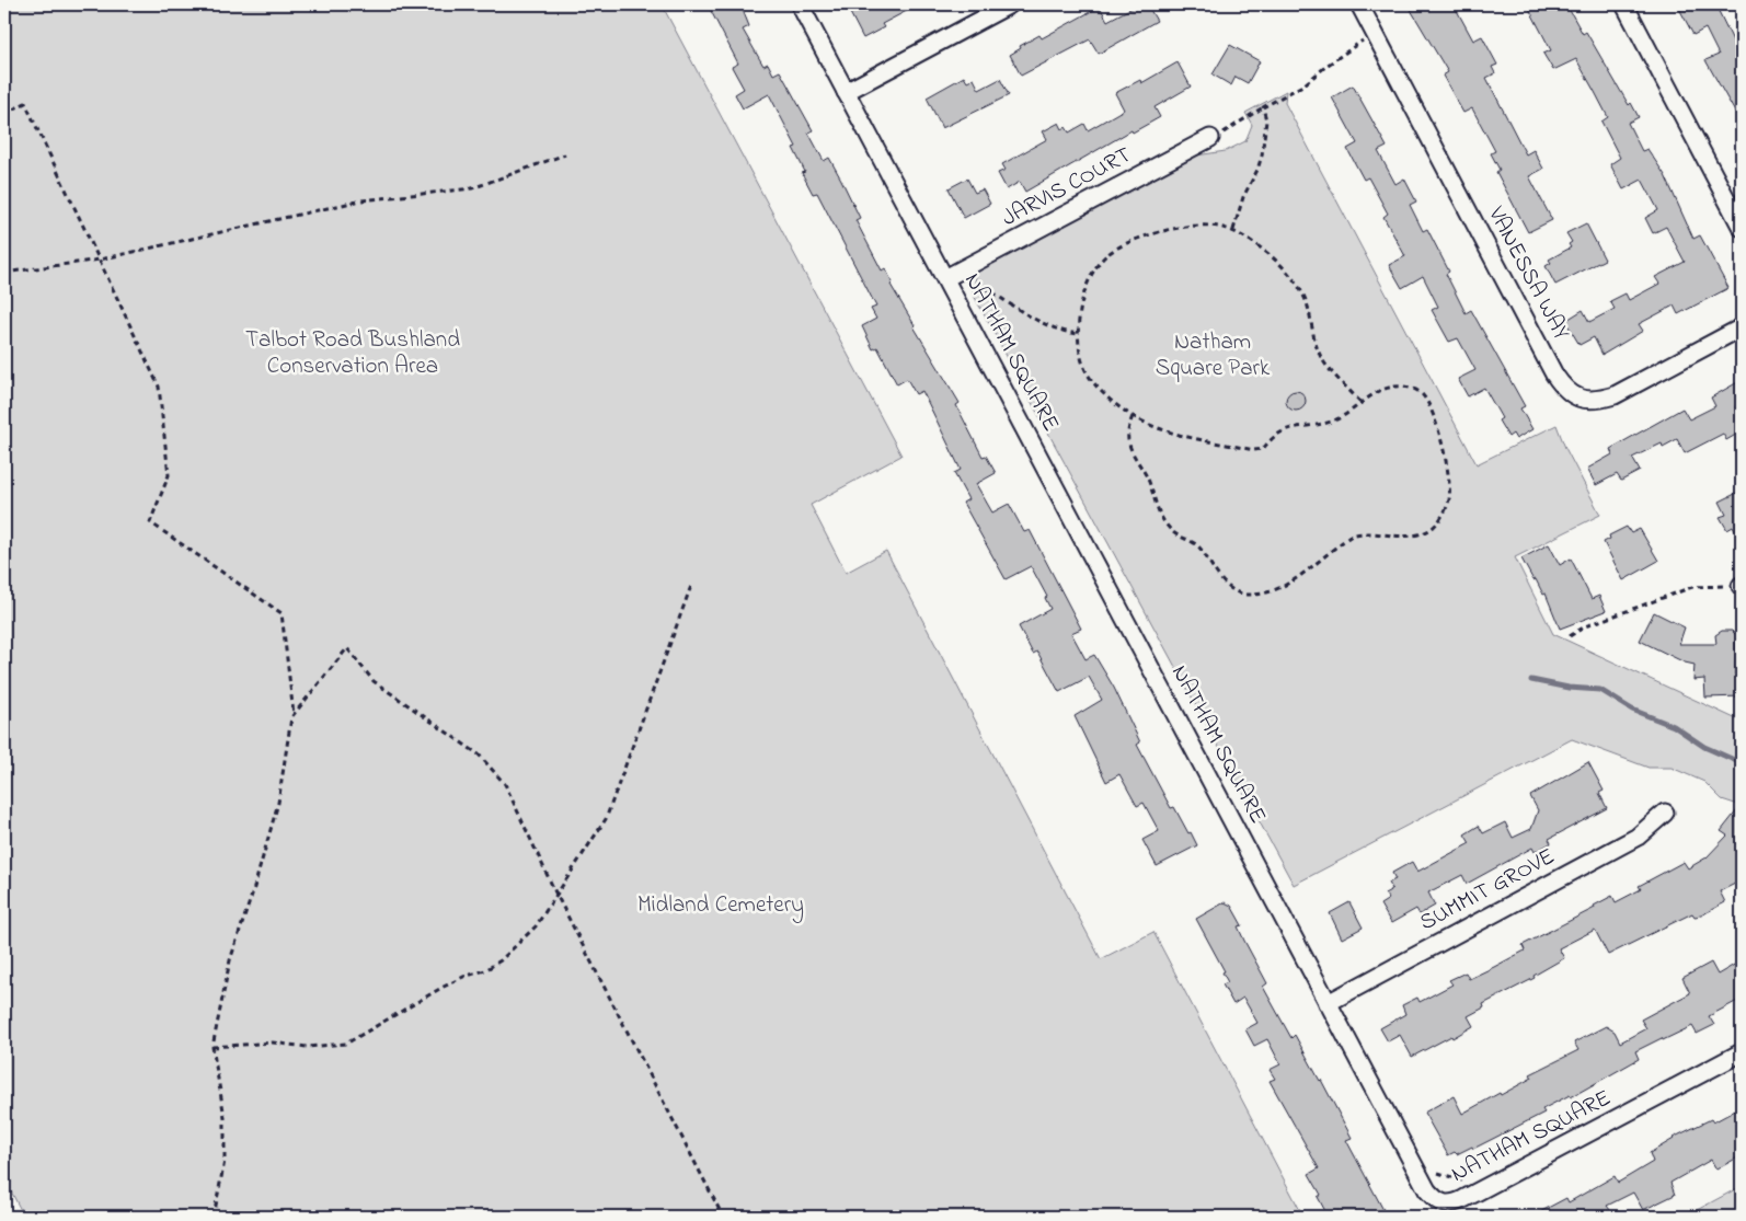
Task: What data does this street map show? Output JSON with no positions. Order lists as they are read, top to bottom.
{
  "streets": {
    "street": [
      "JARVIS COURT",
      "VANESSA WAY",
      "NATHAM SQUARE",
      "SUMMIT GROVE"
    ]
  },
  "crossings": [
    ["JARVIS COURT", "NATHAM SQUARE"],
    ["NATHAM SQUARE", "SUMMIT GROVE"]
  ],
  "parks": ["Talbot Road Bushland Conservation Area", "Natham Square Park", "Midland Cemetery"]
}
